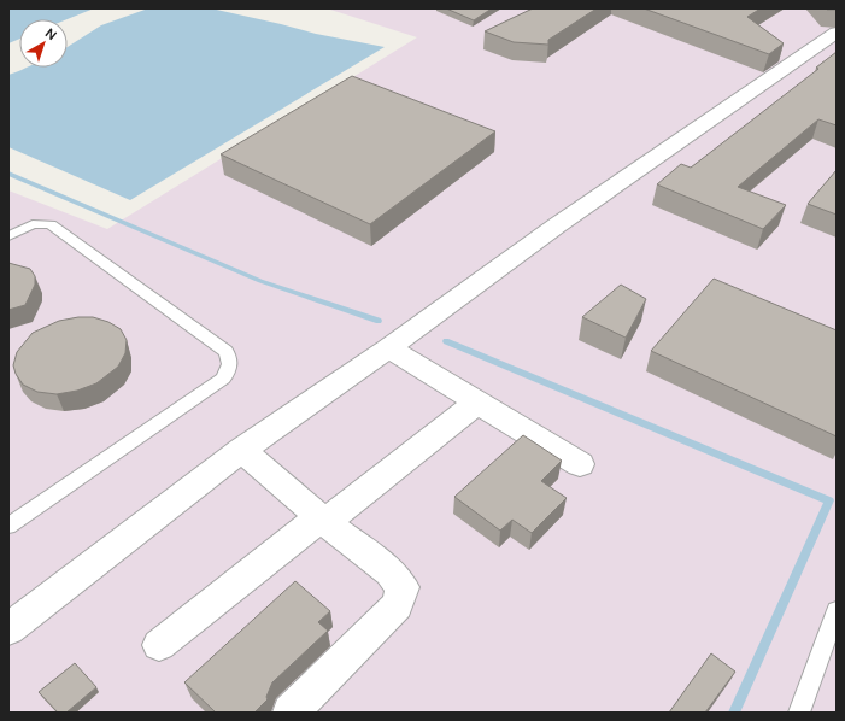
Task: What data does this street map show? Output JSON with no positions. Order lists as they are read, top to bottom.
{
  "north": "top right"
}
